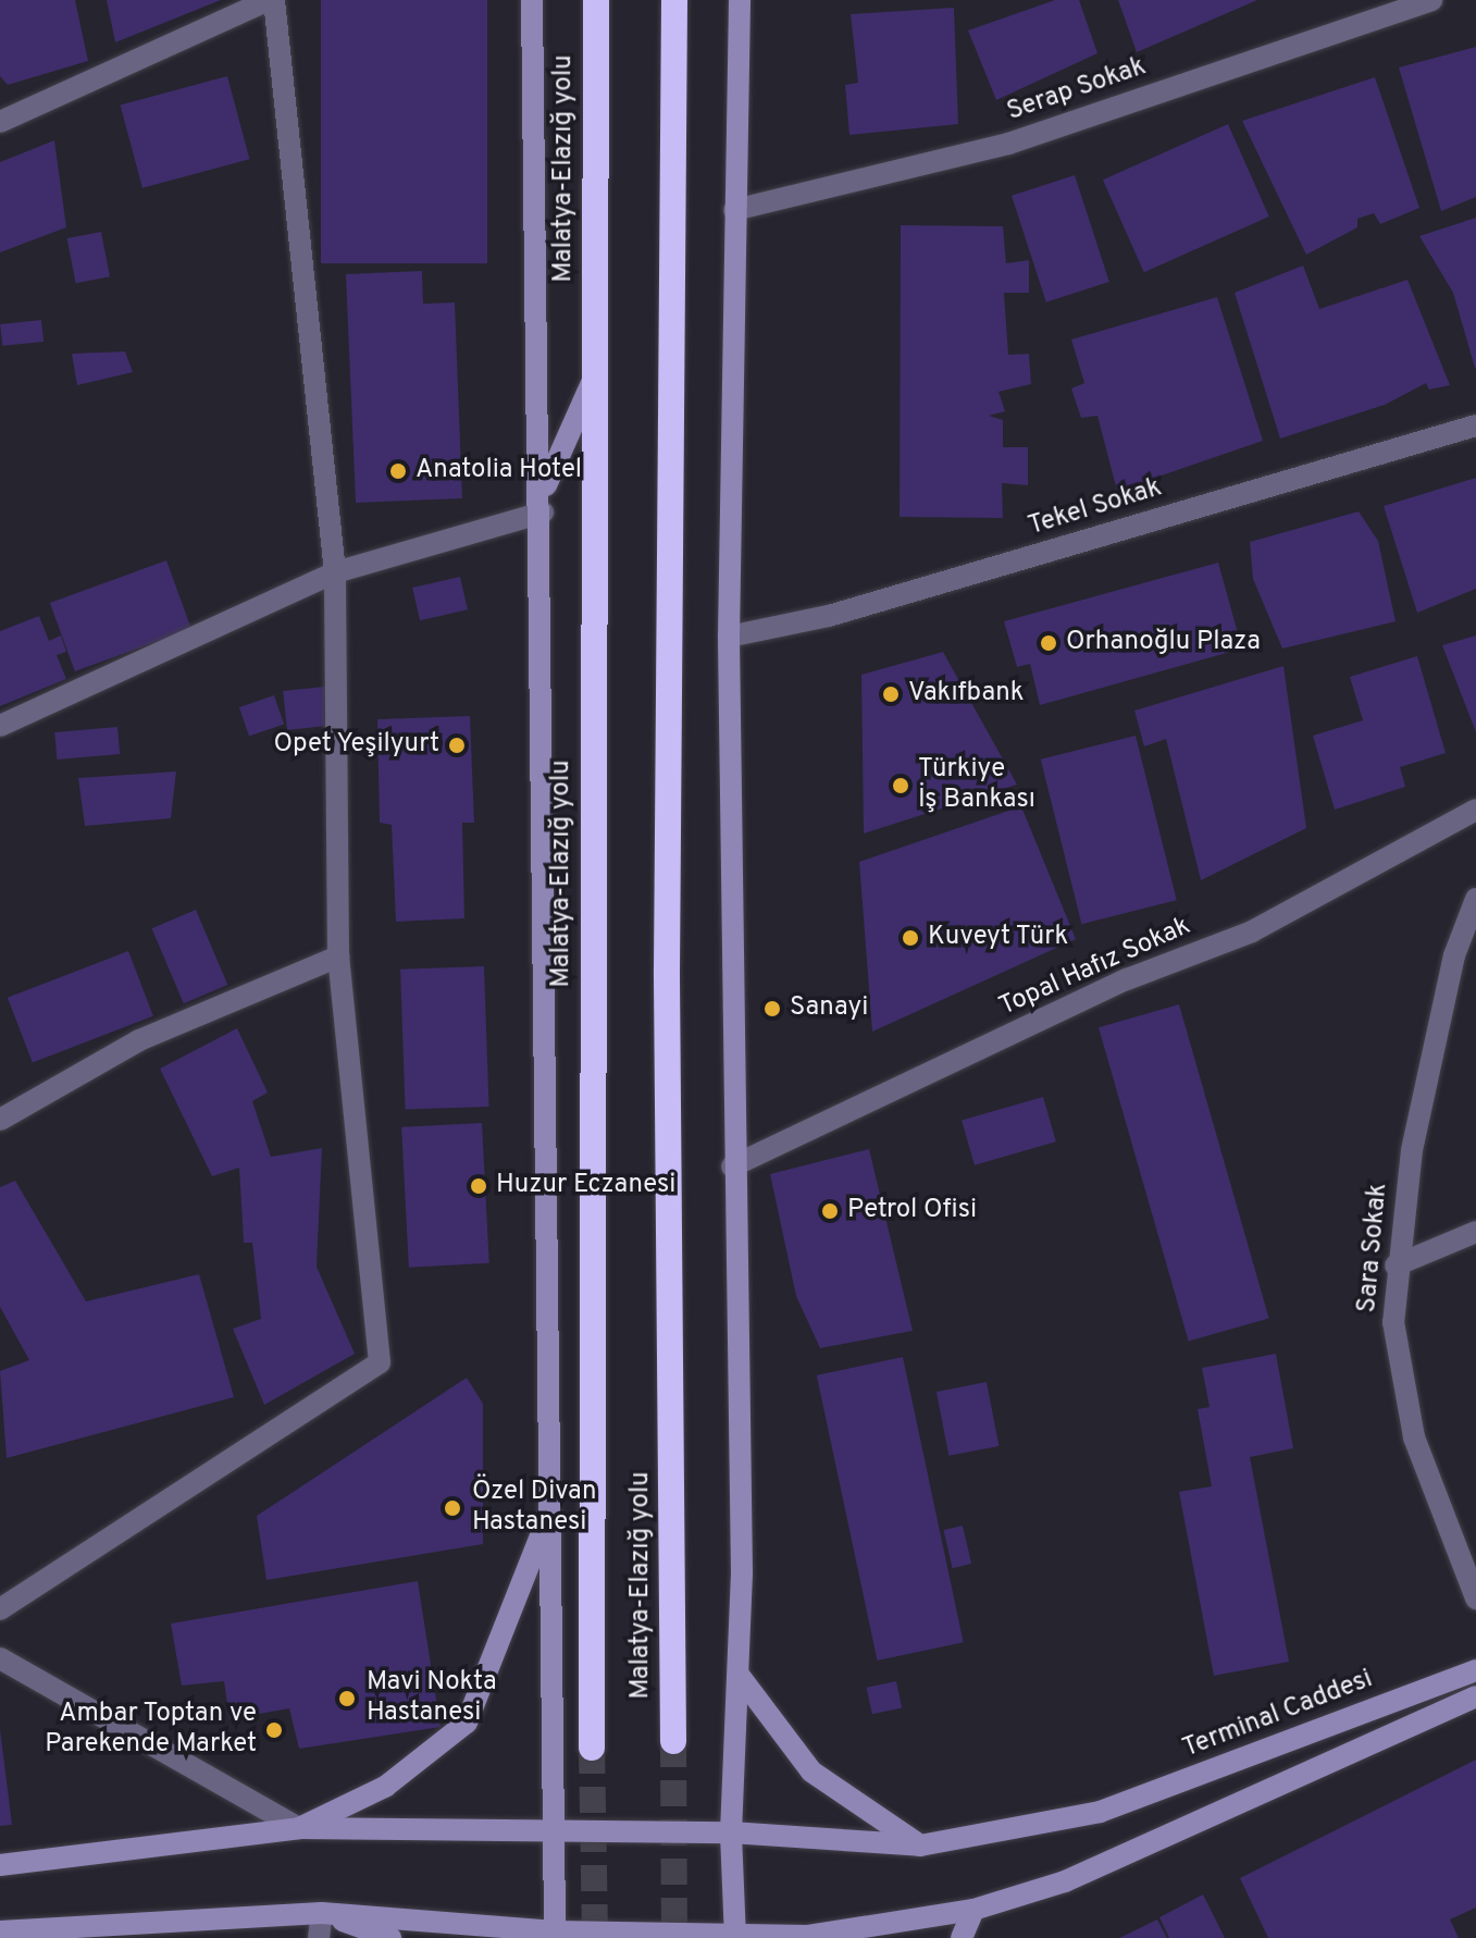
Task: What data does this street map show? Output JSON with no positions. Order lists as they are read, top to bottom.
{
  "streets": {
    "highway": ["Malatya-Elazığ yolu"],
    "main road": ["Terminal Caddesi"],
    "street": [
      "Serap Sokak",
      "Tekel Sokak",
      "Topal Hafız Sokak",
      "Sara Sokak"
    ]
  },
  "places": [
    "Anatolia Hotel",
    "Orhanoğlu Plaza",
    "Vakıfbank",
    "Opet Yeşilyurt",
    "Türkiye İş Bankası",
    "Kuveyt Türk",
    "Sanayi",
    "Huzur Eczanesi",
    "Petrol Ofisi",
    "Özel Divan Hastanesi",
    "Mavi Nokta Hastanesi",
    "Ambar Toptan ve Parekende Market"
  ]
}
